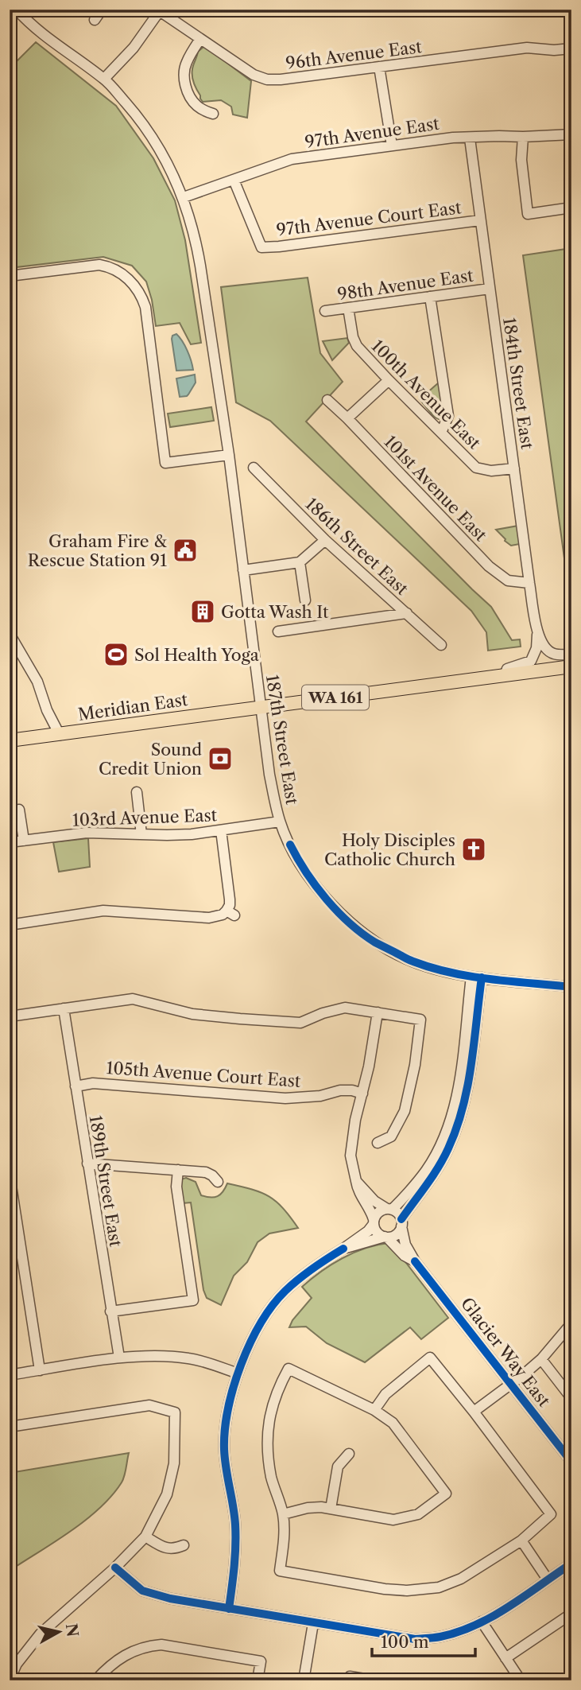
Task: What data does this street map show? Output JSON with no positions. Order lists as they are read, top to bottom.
{
  "streets": {
    "main road": ["WA 161", "Meridian East"],
    "street": [
      "96th Avenue East",
      "97th Avenue East",
      "97th Avenue Court East",
      "98th Avenue East",
      "184th Street East",
      "100th Avenue East",
      "101st Avenue East",
      "186th Street East",
      "187th Street East",
      "103rd Avenue East",
      "105th Avenue Court East",
      "189th Street East",
      "Glacier Way East"
    ]
  },
  "crossings": [
    ["97th Avenue East", "97th Avenue Court East"],
    ["97th Avenue East", "184th Street East"],
    ["97th Avenue East", "187th Street East"],
    ["97th Avenue Court East", "184th Street East"],
    ["98th Avenue East", "184th Street East"],
    ["98th Avenue East", "100th Avenue East"],
    ["184th Street East", "100th Avenue East"],
    ["184th Street East", "101st Avenue East"],
    ["184th Street East", "WA 161"],
    ["WA 161", "Meridian East"],
    ["WA 161", "187th Street East"],
    ["Meridian East", "187th Street East"],
    ["187th Street East", "103rd Avenue East"],
    ["105th Avenue Court East", "189th Street East"]
  ],
  "places": {
    "public building": ["Graham Fire & Rescue Station 91"],
    "building": ["Gotta Wash It"],
    "sports": ["Sol Health Yoga"],
    "bank": ["Sound Credit Union"],
    "church": ["Holy Disciples Catholic Church"]
  },
  "scale_bar": "100 m",
  "north": "right"
}
